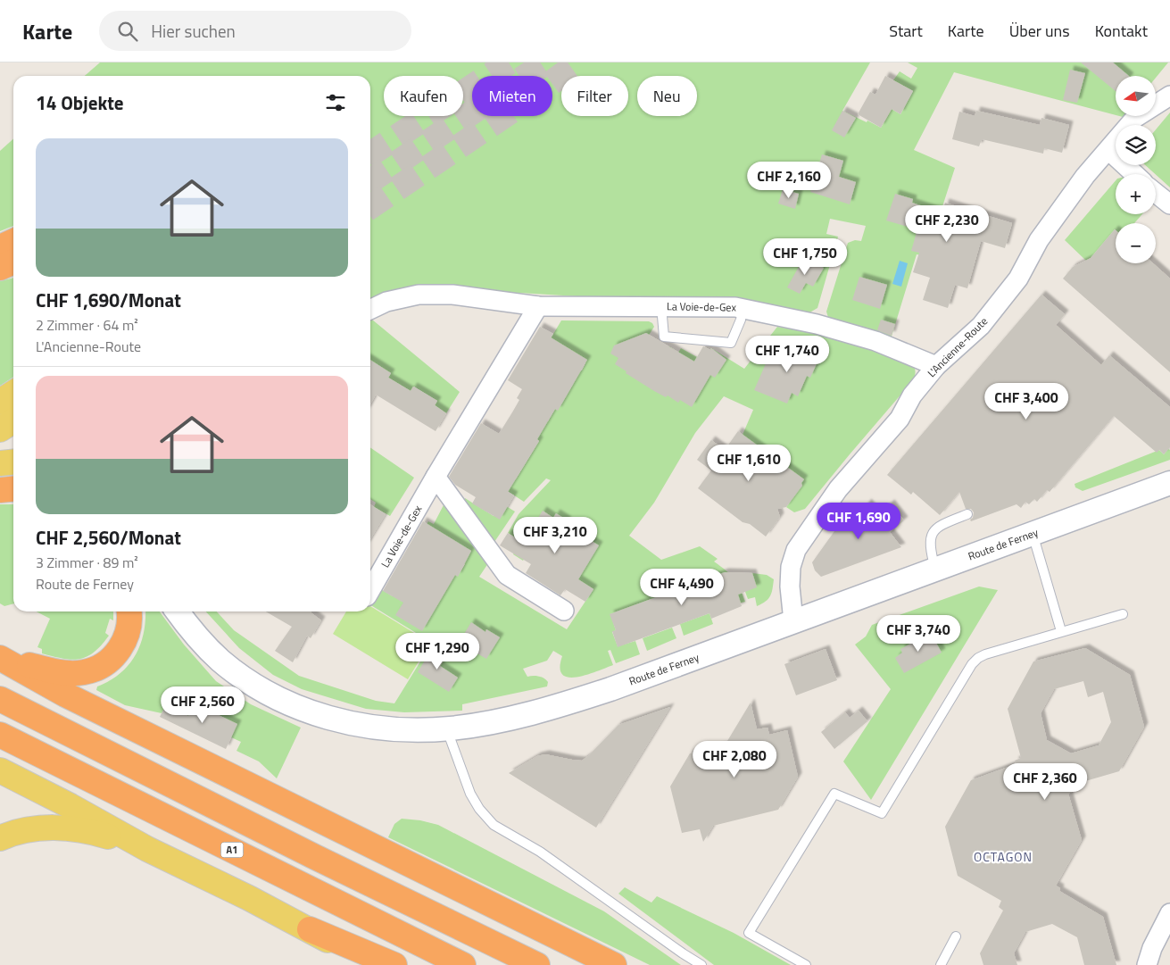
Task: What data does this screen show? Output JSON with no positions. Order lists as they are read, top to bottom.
{
  "streets": {
    "highway": ["A1"],
    "street": ["La Voie-de-Gex", "L'Ancienne-Route", "Route de Ferney"]
  },
  "crossings": [
    ["La Voie-de-Gex", "L'Ancienne-Route"],
    ["L'Ancienne-Route", "Route de Ferney"]
  ],
  "districts": ["OCTAGON"],
  "north": "left",
  "page": {
    "header": "Karte",
    "search": "Hier suchen",
    "nav": [
      "Start",
      "Karte",
      "Über uns",
      "Kontakt"
    ],
    "map_buttons": ["+", "−"],
    "chip": [
      "Kaufen",
      "Mieten",
      "Filter",
      "Neu"
    ],
    "heading": "14 Objekte",
    "list": [
      {
        "name": "CHF 1,690/Monat",
        "note": "2 Zimmer · 64 m² · L'Ancienne-Route"
      },
      {
        "name": "CHF 2,560/Monat",
        "note": "3 Zimmer · 89 m² · Route de Ferney"
      }
    ],
    "price": [
      "CHF 2,160",
      "CHF 2,230",
      "CHF 1,750",
      "CHF 1,740",
      "CHF 3,400",
      "CHF 1,610",
      "CHF 1,690",
      "CHF 3,210",
      "CHF 4,490",
      "CHF 3,740",
      "CHF 1,290",
      "CHF 2,560",
      "CHF 2,080",
      "CHF 2,360"
    ]
  }
}
